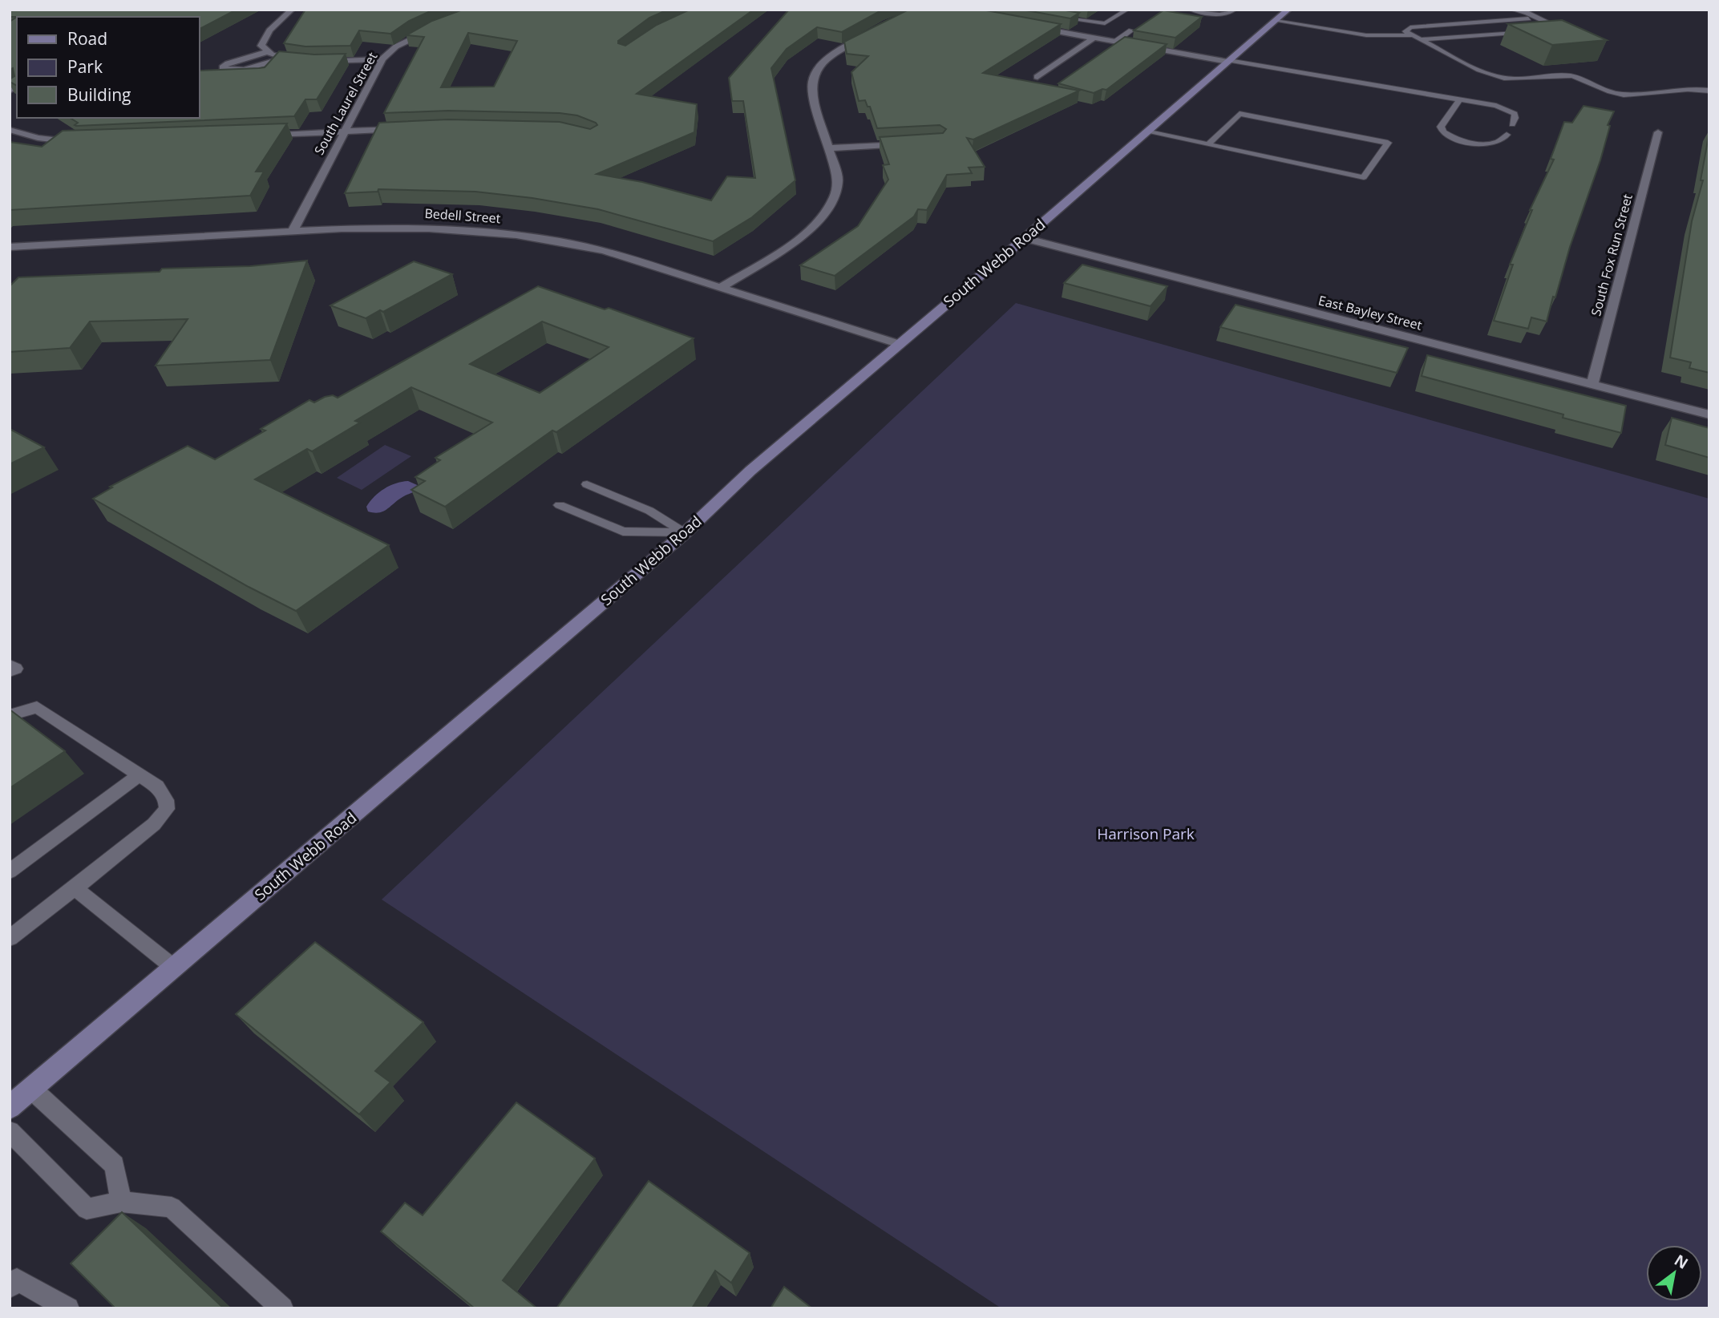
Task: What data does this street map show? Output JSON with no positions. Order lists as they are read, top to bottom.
{
  "streets": {
    "main road": ["South Webb Road"],
    "street": [
      "South Laurel Street",
      "Bedell Street",
      "South Fox Run Street",
      "East Bayley Street"
    ]
  },
  "crossings": [
    ["South Laurel Street", "Bedell Street"],
    ["Bedell Street", "South Webb Road"],
    ["South Fox Run Street", "East Bayley Street"],
    ["South Webb Road", "East Bayley Street"]
  ],
  "parks": ["Harrison Park"],
  "legend": ["Road", "Park", "Building"],
  "north": "top right"
}
